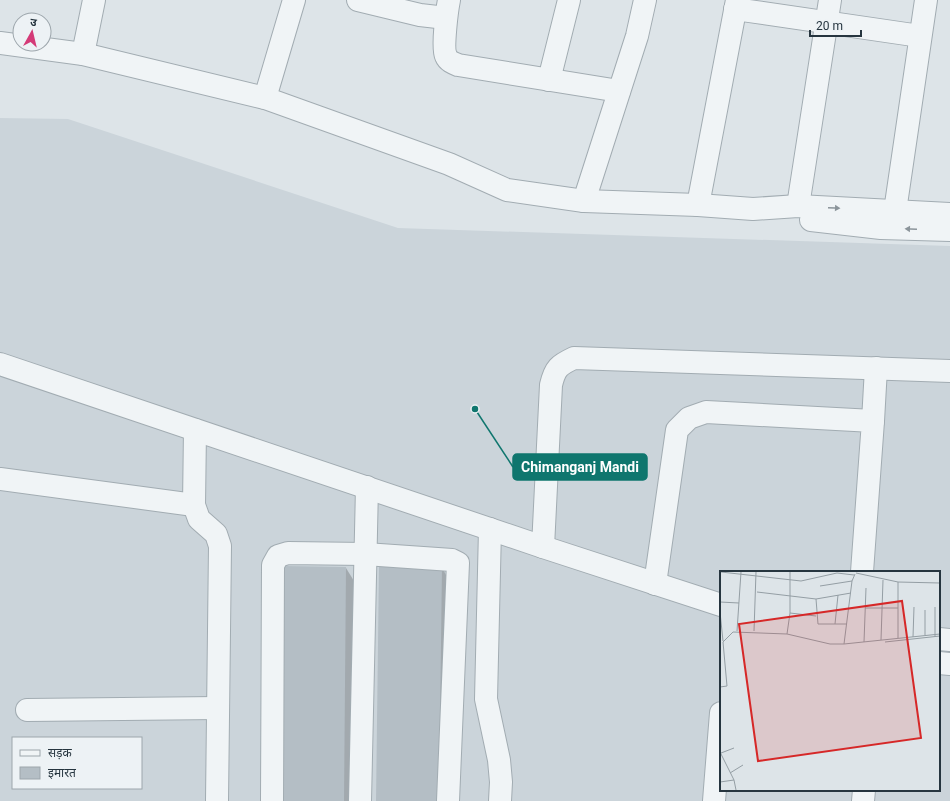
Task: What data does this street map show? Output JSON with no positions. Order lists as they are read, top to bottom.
{
  "places": ["Chimanganj Mandi"],
  "legend": ["सड़क", "इमारत"],
  "scale_bar": "20 m",
  "north": "top"
}
